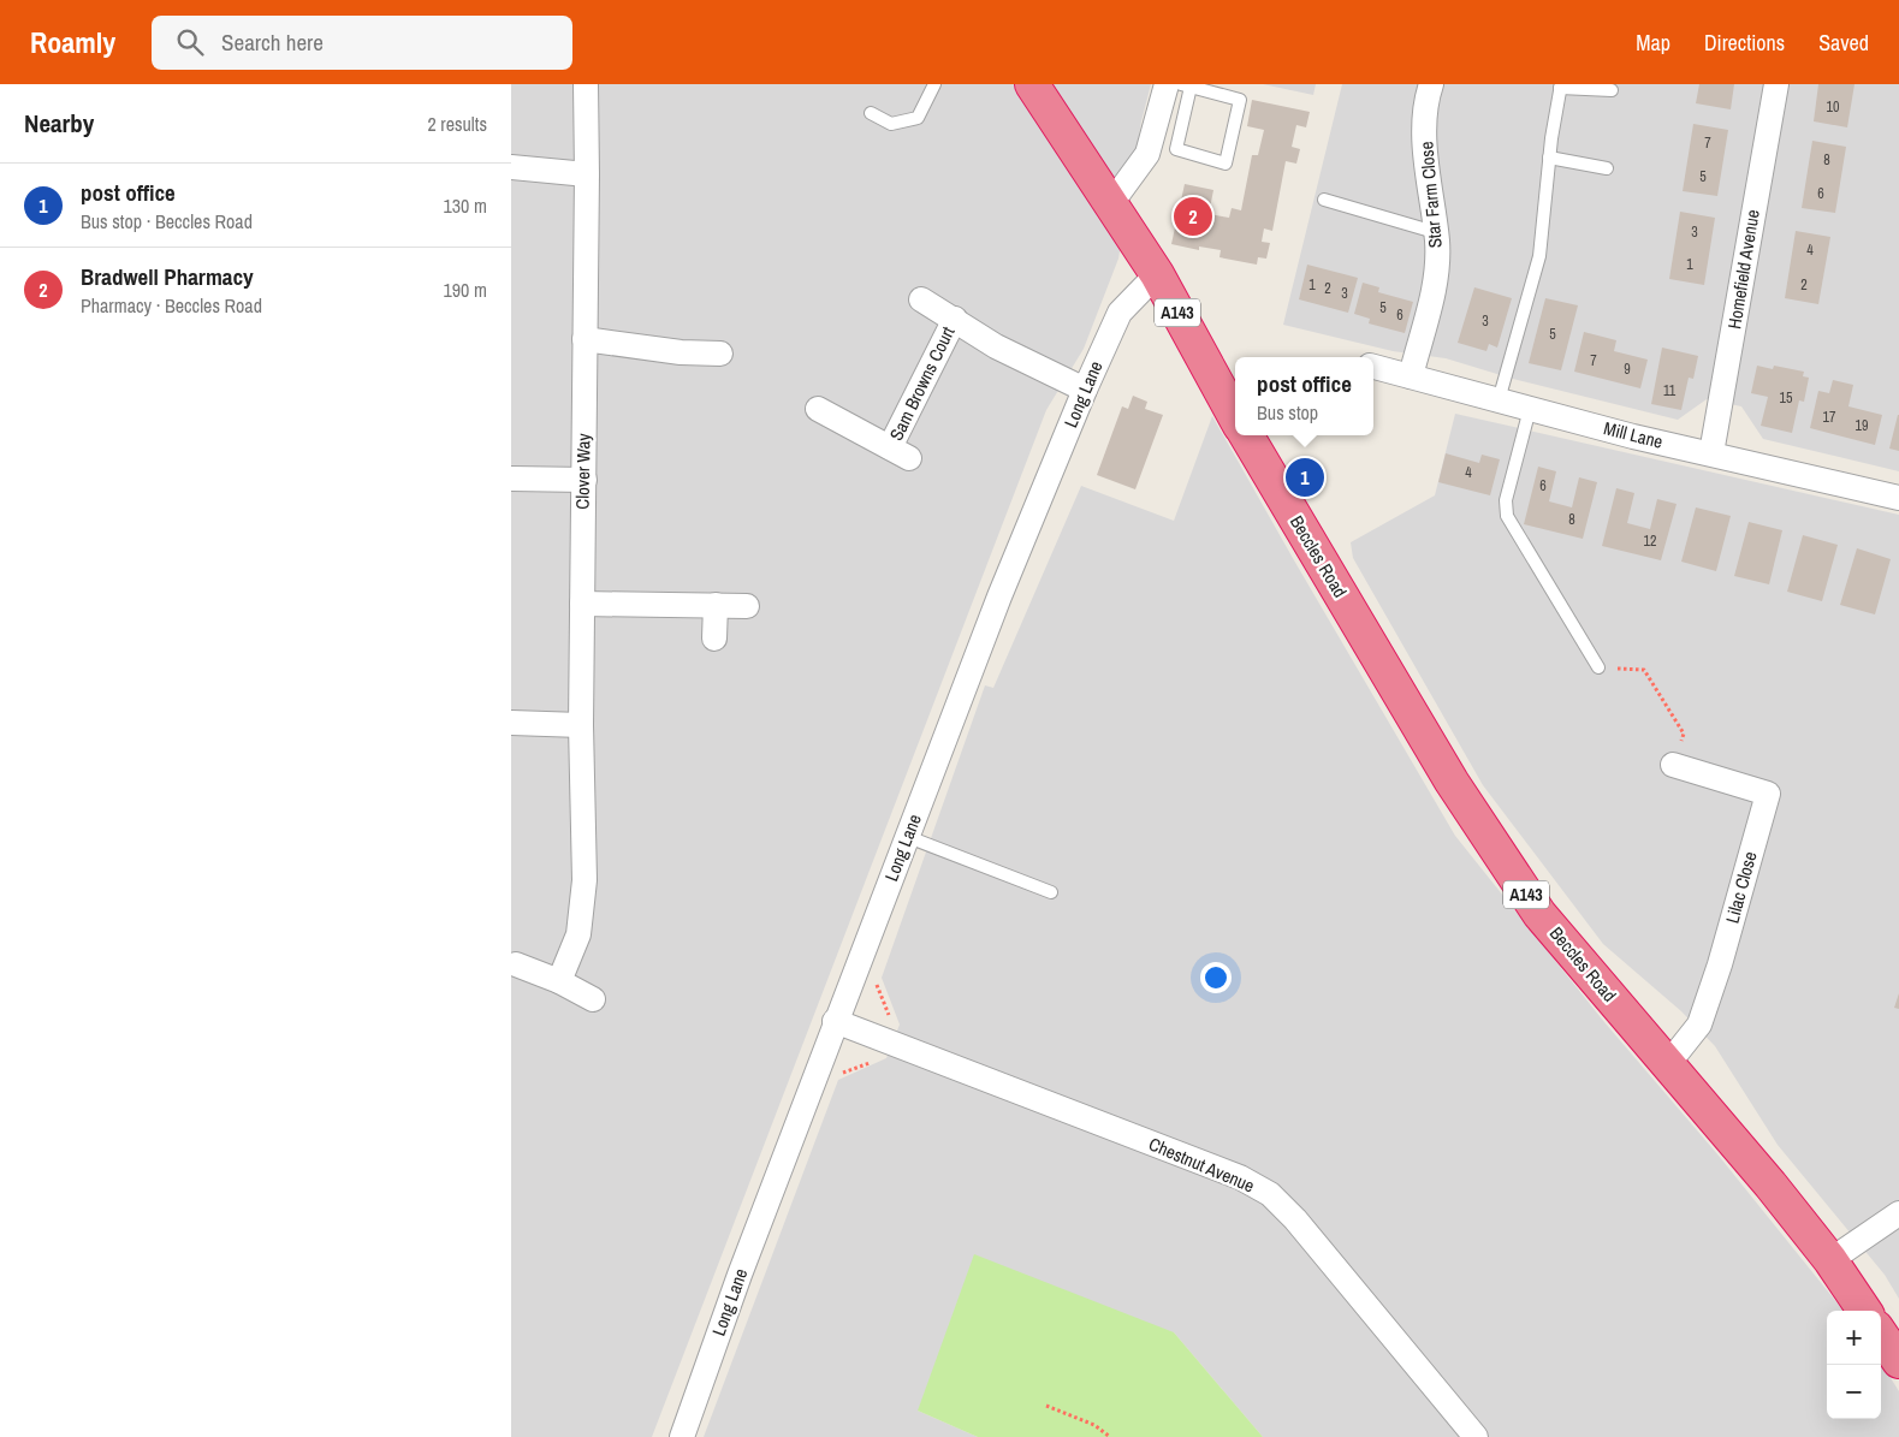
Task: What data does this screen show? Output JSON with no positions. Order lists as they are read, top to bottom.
{
  "streets": {
    "highway": ["A143", "Beccles Road"],
    "street": [
      "Star Farm Close",
      "Homefield Avenue",
      "Sam Browns Court",
      "Long Lane",
      "Mill Lane",
      "Clover Way",
      "Lilac Close",
      "Chestnut Avenue"
    ]
  },
  "crossings": [
    ["Star Farm Close", "Mill Lane"],
    ["Homefield Avenue", "Mill Lane"],
    ["Sam Browns Court", "Long Lane"],
    ["Long Lane", "Beccles Road"],
    ["Long Lane", "Chestnut Avenue"],
    ["Beccles Road", "Lilac Close"]
  ],
  "house_numbers": [
    "10",
    "7",
    "8",
    "5",
    "6",
    "3",
    "4",
    "1",
    "1",
    "2",
    "2",
    "3",
    "5",
    "6",
    "3",
    "5",
    "7",
    "9",
    "11",
    "15",
    "17",
    "19",
    "4",
    "6",
    "8",
    "12"
  ],
  "page": {
    "header": "Roamly",
    "search": "Search here",
    "nav": ["Map", "Directions", "Saved"],
    "heading": ["Nearby", "2 results"],
    "list": [
      {
        "mark": "1",
        "name": "post office",
        "note": "Bus stop · Beccles Road",
        "value": "130 m"
      },
      {
        "mark": "2",
        "name": "Bradwell Pharmacy",
        "note": "Pharmacy · Beccles Road",
        "value": "190 m"
      }
    ],
    "pins": ["2", "1"],
    "popup": ["post office", "Bus stop"],
    "map_buttons": ["+", "−"]
  }
}
